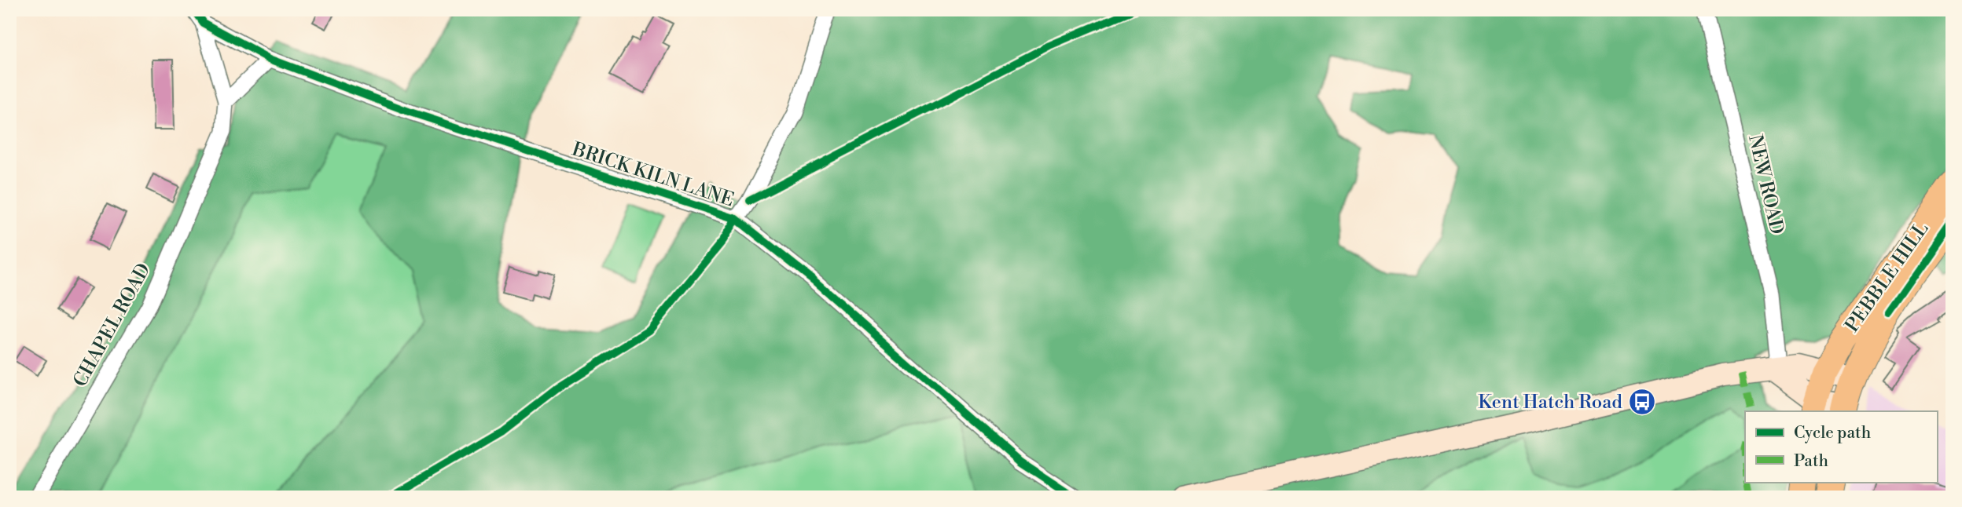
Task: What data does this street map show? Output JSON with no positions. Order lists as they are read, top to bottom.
{
  "streets": {
    "main road": ["PEBBLE HILL"],
    "street": ["BRICK KILN LANE", "NEW ROAD", "CHAPEL ROAD"]
  },
  "places": {
    "bus stop": ["Kent Hatch Road"]
  },
  "legend": ["Cycle path", "Path"]
}
